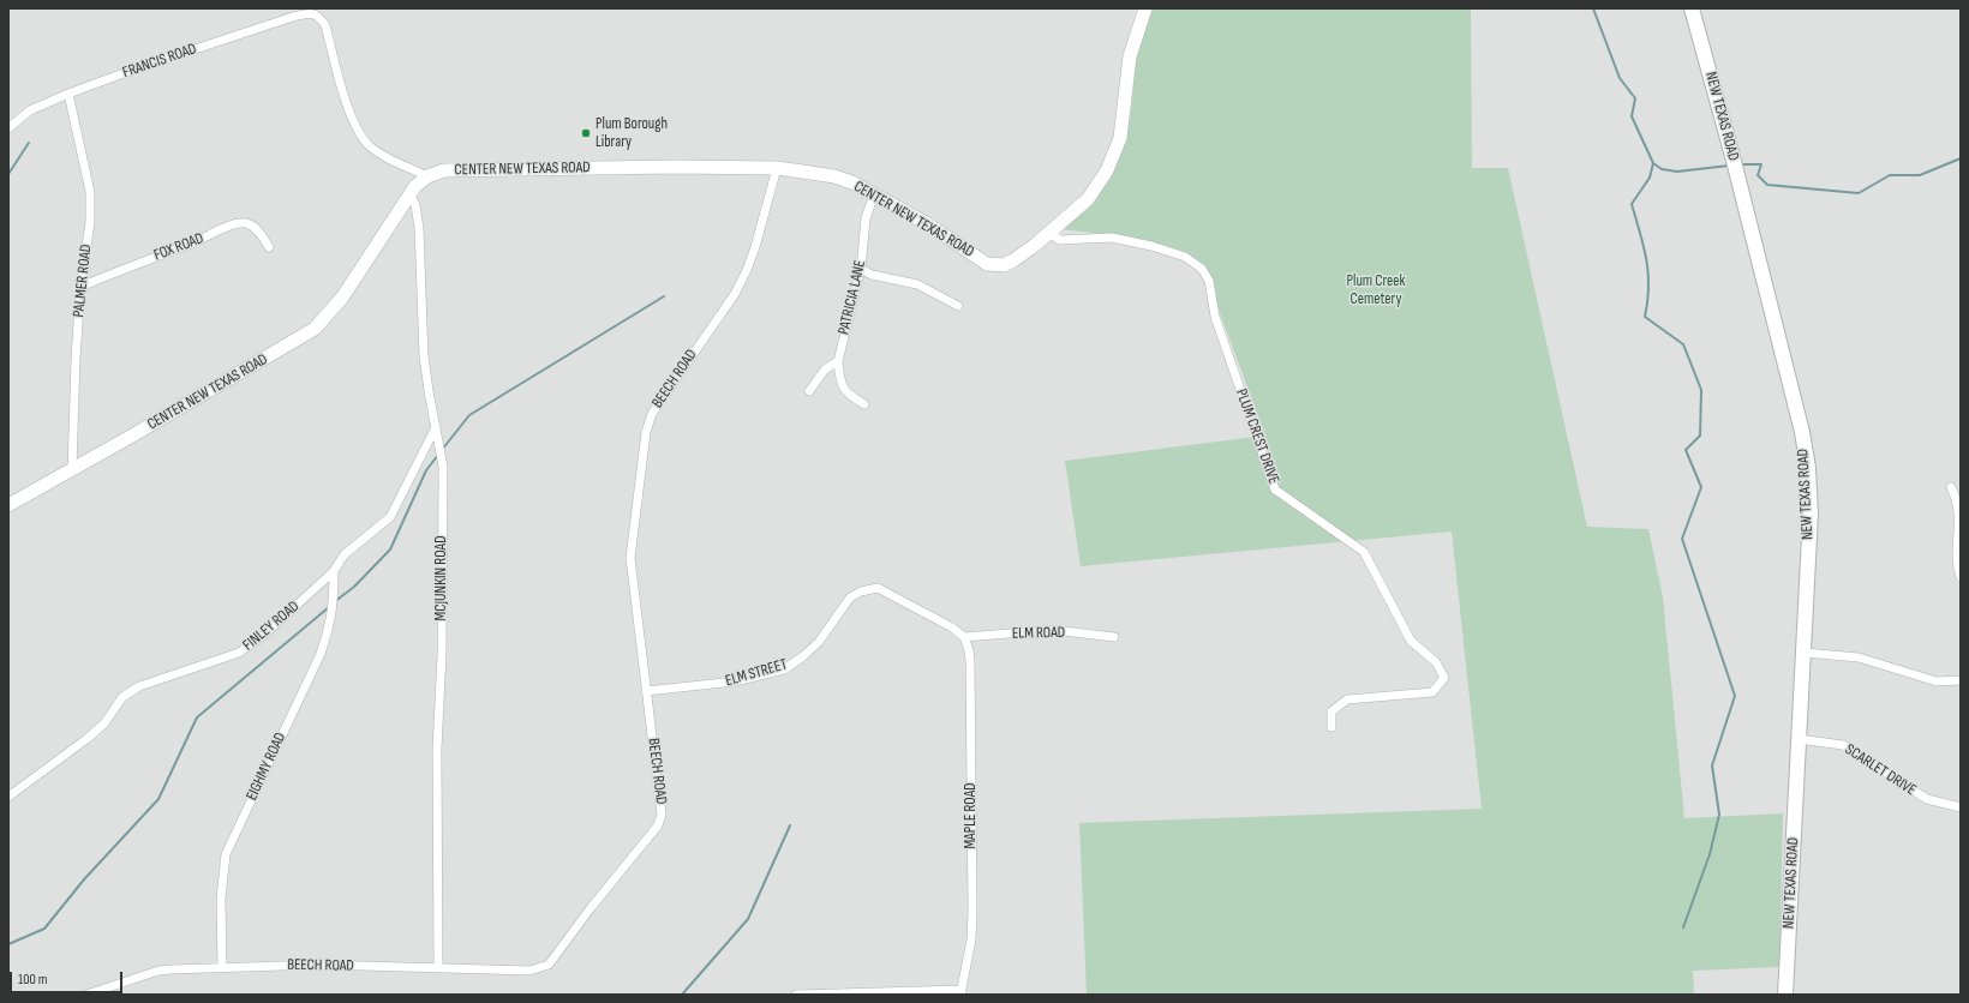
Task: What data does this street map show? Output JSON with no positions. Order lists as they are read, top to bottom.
{
  "streets": {
    "main road": ["NEW TEXAS ROAD"],
    "street": [
      "FRANCIS ROAD",
      "CENTER NEW TEXAS ROAD",
      "FOX ROAD",
      "PALMER ROAD",
      "PATRICIA LANE",
      "BEECH ROAD",
      "PLUM CREST DRIVE",
      "MCJUNKIN ROAD",
      "FINLEY ROAD",
      "ELM ROAD",
      "ELM STREET",
      "EIGHMY ROAD",
      "SCARLET DRIVE",
      "MAPLE ROAD"
    ]
  },
  "crossings": [
    ["FRANCIS ROAD", "CENTER NEW TEXAS ROAD"],
    ["FRANCIS ROAD", "PALMER ROAD"],
    ["NEW TEXAS ROAD", "SCARLET DRIVE"],
    ["CENTER NEW TEXAS ROAD", "PALMER ROAD"],
    ["CENTER NEW TEXAS ROAD", "PATRICIA LANE"],
    ["CENTER NEW TEXAS ROAD", "BEECH ROAD"],
    ["CENTER NEW TEXAS ROAD", "PLUM CREST DRIVE"],
    ["CENTER NEW TEXAS ROAD", "MCJUNKIN ROAD"],
    ["FOX ROAD", "PALMER ROAD"],
    ["BEECH ROAD", "MCJUNKIN ROAD"],
    ["BEECH ROAD", "ELM STREET"],
    ["BEECH ROAD", "EIGHMY ROAD"],
    ["MCJUNKIN ROAD", "FINLEY ROAD"],
    ["FINLEY ROAD", "EIGHMY ROAD"],
    ["ELM ROAD", "ELM STREET"],
    ["ELM ROAD", "MAPLE ROAD"],
    ["ELM STREET", "MAPLE ROAD"]
  ],
  "parks": ["Plum Creek Cemetery"],
  "places": ["Plum Borough Library"],
  "scale_bar": "100 m"
}
